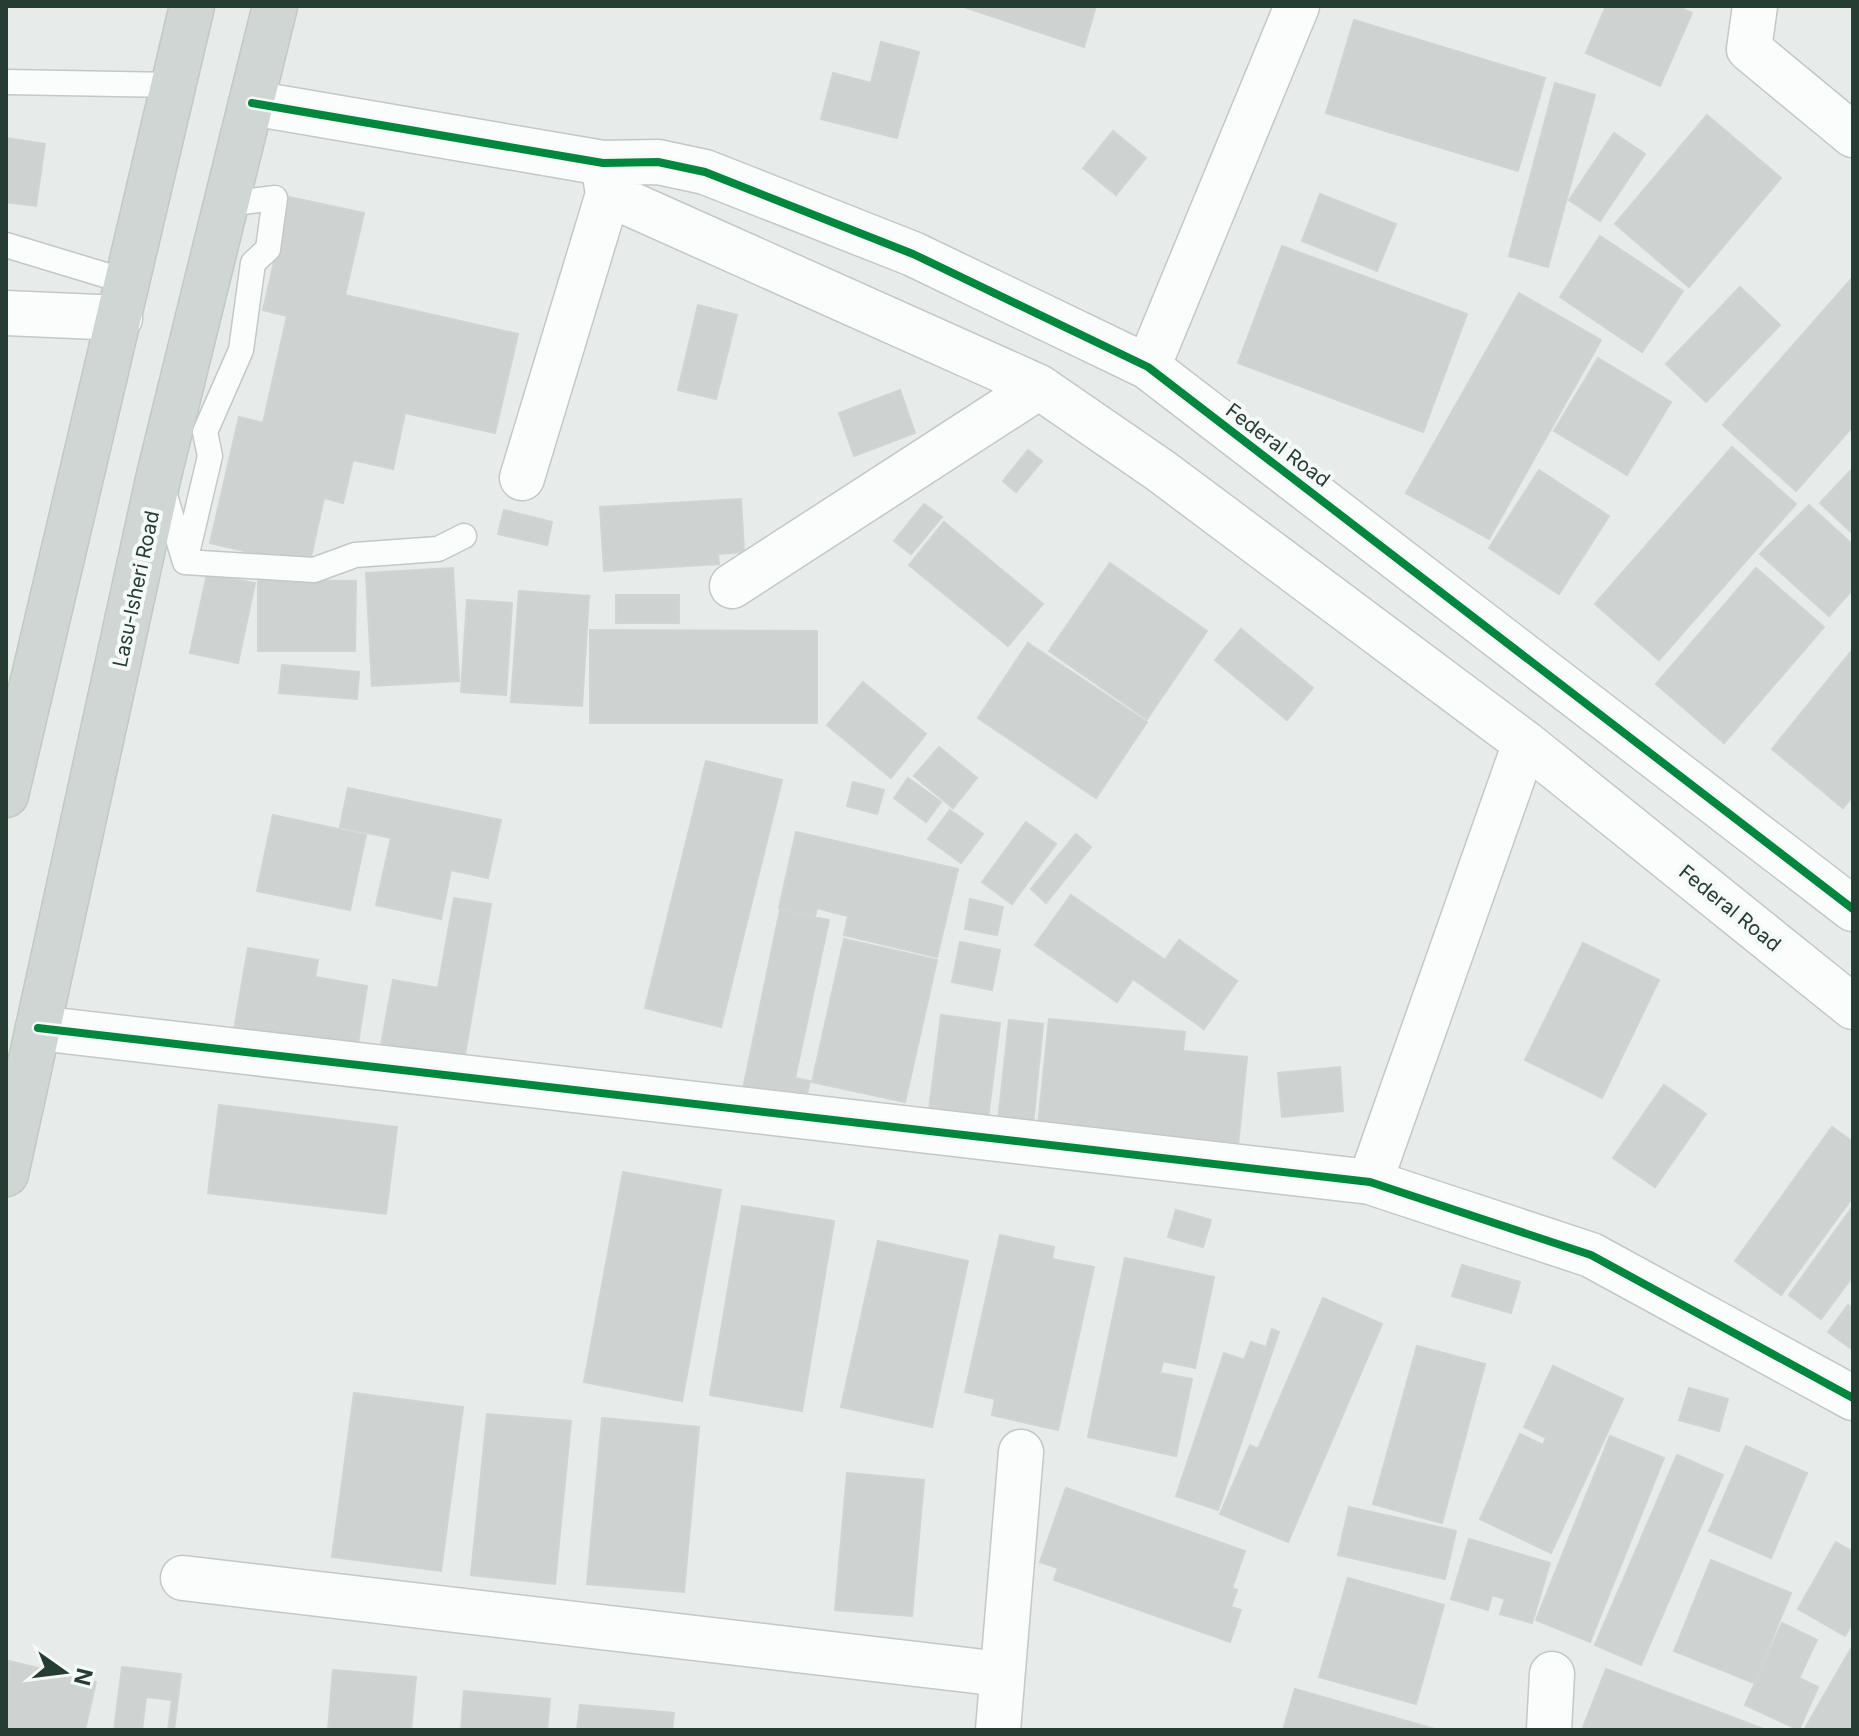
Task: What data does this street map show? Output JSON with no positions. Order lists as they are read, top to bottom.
{
  "streets": {
    "main road": ["Lasu-Isheri Road"],
    "street": ["Federal Road"]
  },
  "north": "right"
}
